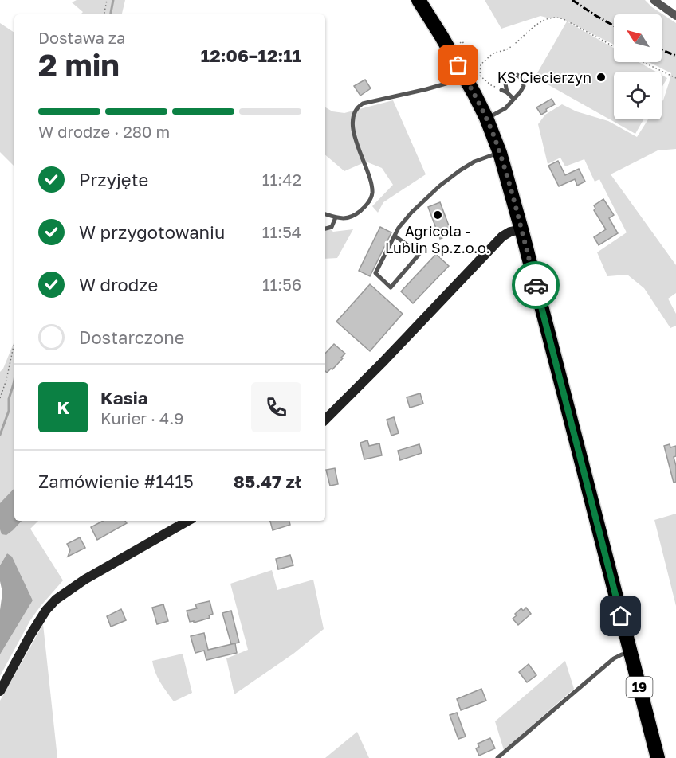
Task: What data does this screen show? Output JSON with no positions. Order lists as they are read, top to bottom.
{
  "streets": {
    "highway": ["19"]
  },
  "places": ["KS Ciecierzyn", "Agricola - Lublin Sp.z.o.o."],
  "north": "top left",
  "page": {
    "heading": ["2 min", "Dostawa za", "12:06–12:11"],
    "panel": [
      "Kasia",
      "Kurier · 4.9",
      "Zamówienie #1415",
      "85.47 zł"
    ],
    "bar": "W drodze · 280 m",
    "list": [
      ["Przyjęte", "11:42"],
      ["W przygotowaniu", "11:54"],
      ["W drodze", "11:56"],
      "Dostarczone"
    ],
    "round": "K"
  }
}
